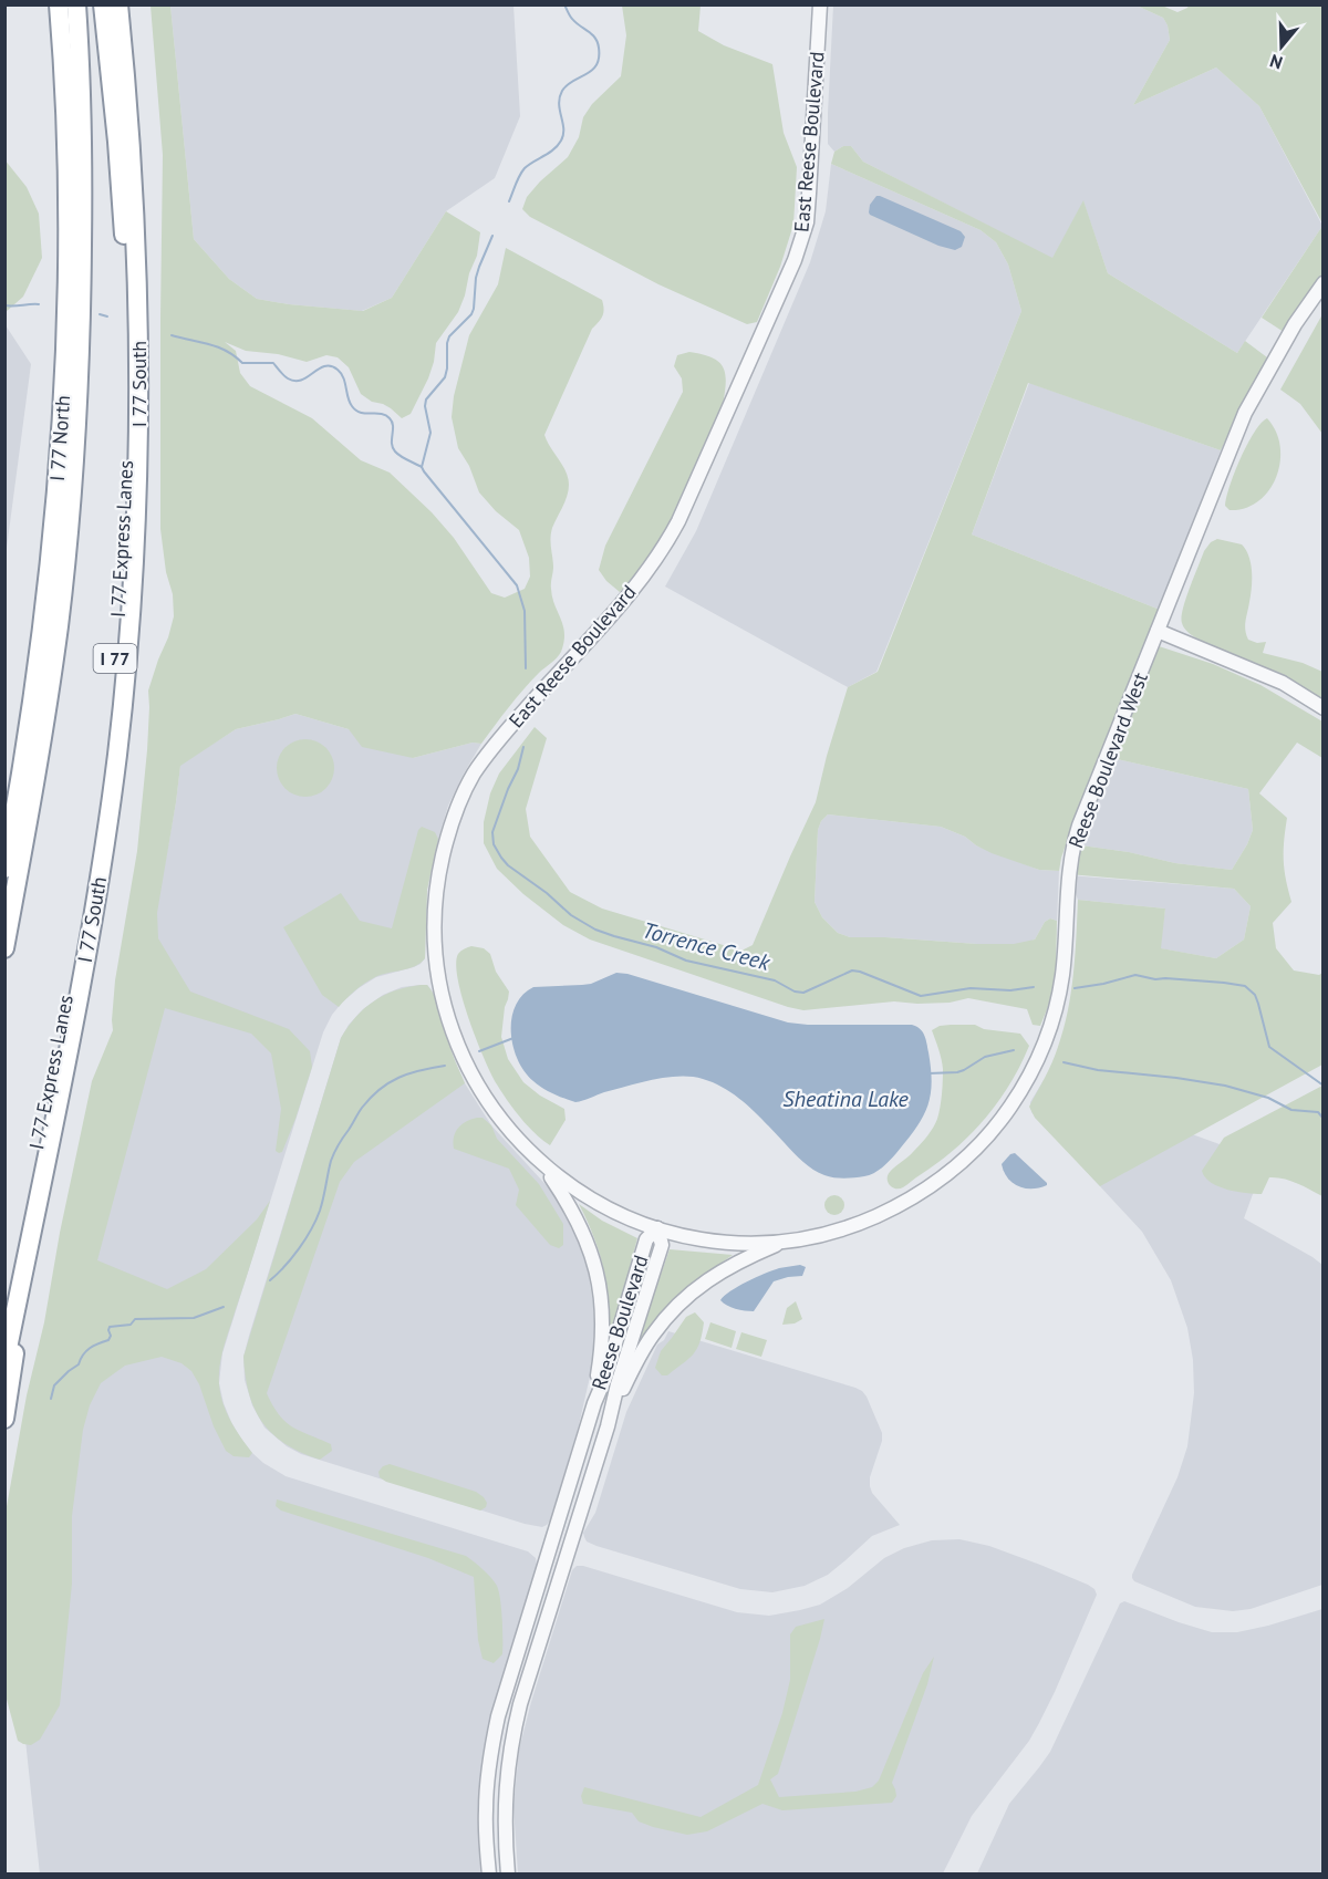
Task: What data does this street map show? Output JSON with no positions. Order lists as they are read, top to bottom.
{
  "streets": {
    "highway": [
      "I 77 South",
      "I 77 North",
      "I 77 Express Lanes",
      "I 77"
    ],
    "street": ["East Reese Boulevard", "Reese Boulevard West", "Reese Boulevard"]
  },
  "crossings": [
    ["East Reese Boulevard", "Reese Boulevard West"],
    ["East Reese Boulevard", "Reese Boulevard"],
    ["I 77 South", "I 77"],
    ["Reese Boulevard West", "Reese Boulevard"]
  ],
  "water": ["Torrence Creek", "Sheatina Lake"],
  "north": "bottom"
}
